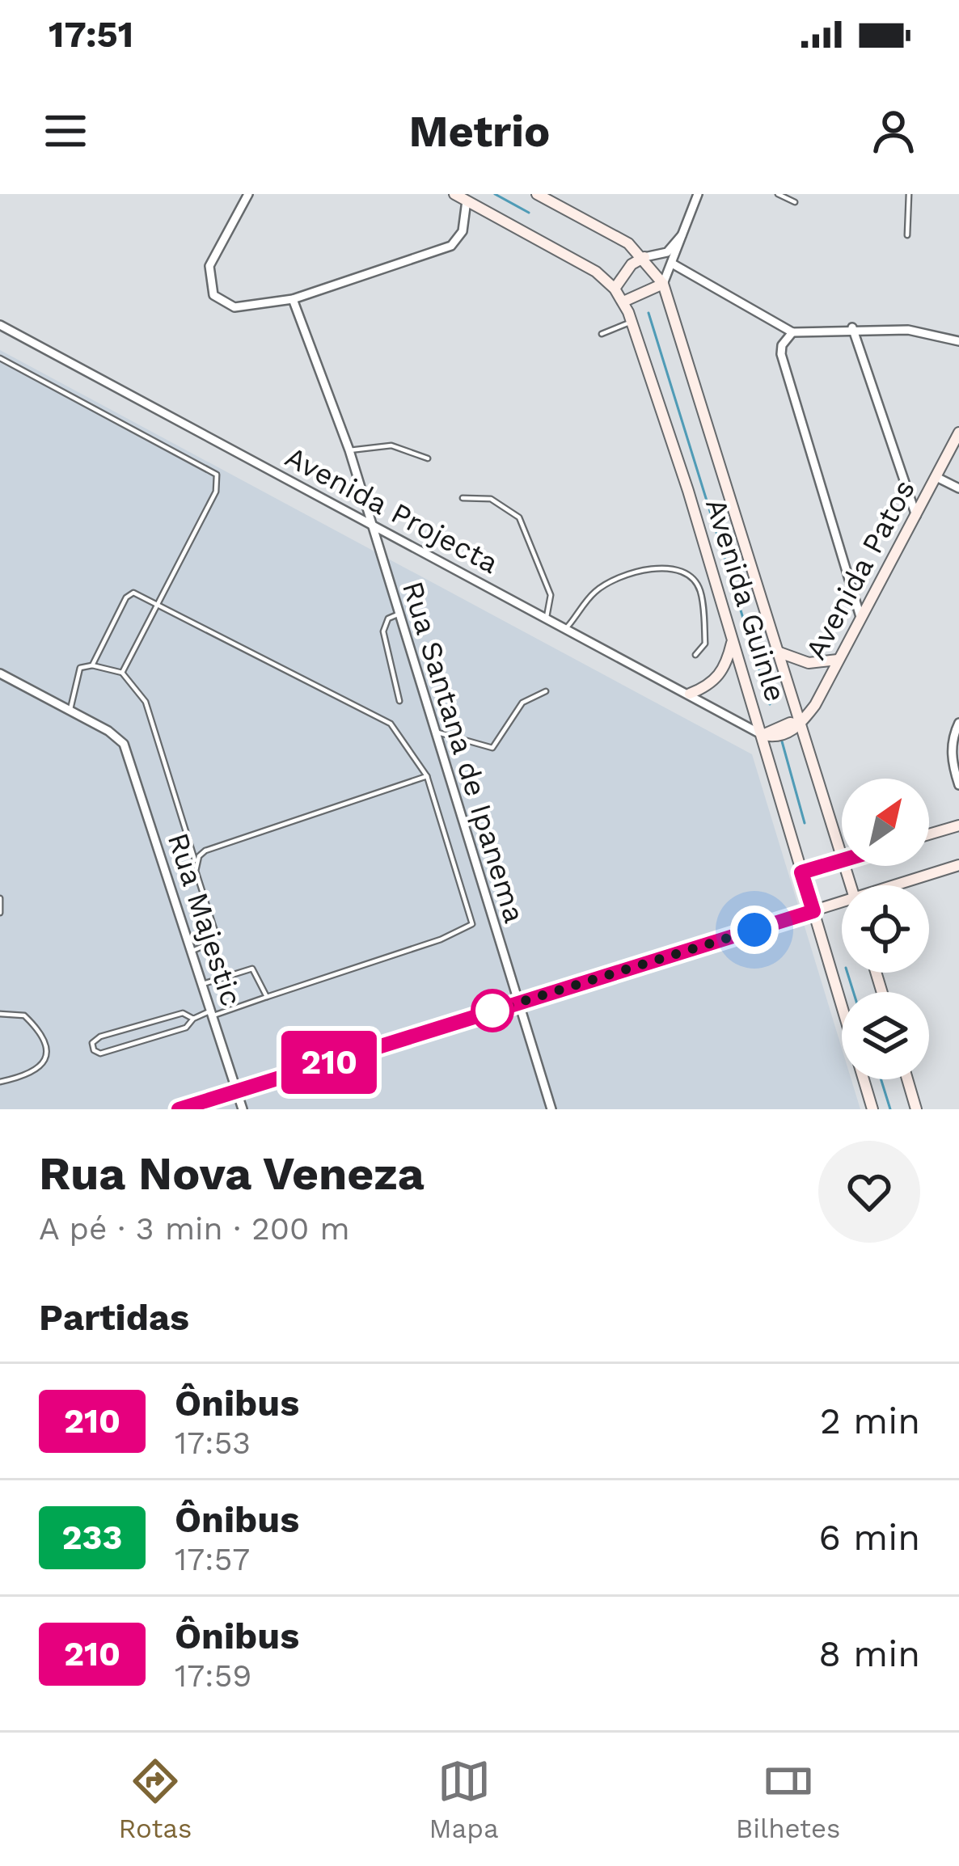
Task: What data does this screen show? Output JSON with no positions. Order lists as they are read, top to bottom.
{
  "streets": {
    "street": [
      "Avenida Projecta",
      "Avenida Patos",
      "Avenida Guinle",
      "Rua Santana de Ipanema",
      "Rua Majestic"
    ]
  },
  "crossings": [
    ["Avenida Projecta", "Avenida Guinle"],
    ["Avenida Projecta", "Rua Santana de Ipanema"],
    ["Avenida Patos", "Avenida Guinle"]
  ],
  "lines": ["bus line 210"],
  "north": "top right",
  "page": {
    "status": "17:51",
    "header": "Metrio",
    "on_map": "210",
    "heading": [
      ["Rua Nova Veneza", "A pé · 3 min · 200 m"],
      "Partidas"
    ],
    "list": [
      {
        "mark": "210",
        "name": "Ônibus",
        "note": "17:53",
        "value": "2 min"
      },
      {
        "mark": "233",
        "name": "Ônibus",
        "note": "17:57",
        "value": "6 min"
      },
      {
        "mark": "210",
        "name": "Ônibus",
        "note": "17:59",
        "value": "8 min"
      }
    ],
    "tabs": ["Rotas", "Mapa", "Bilhetes"]
  }
}
